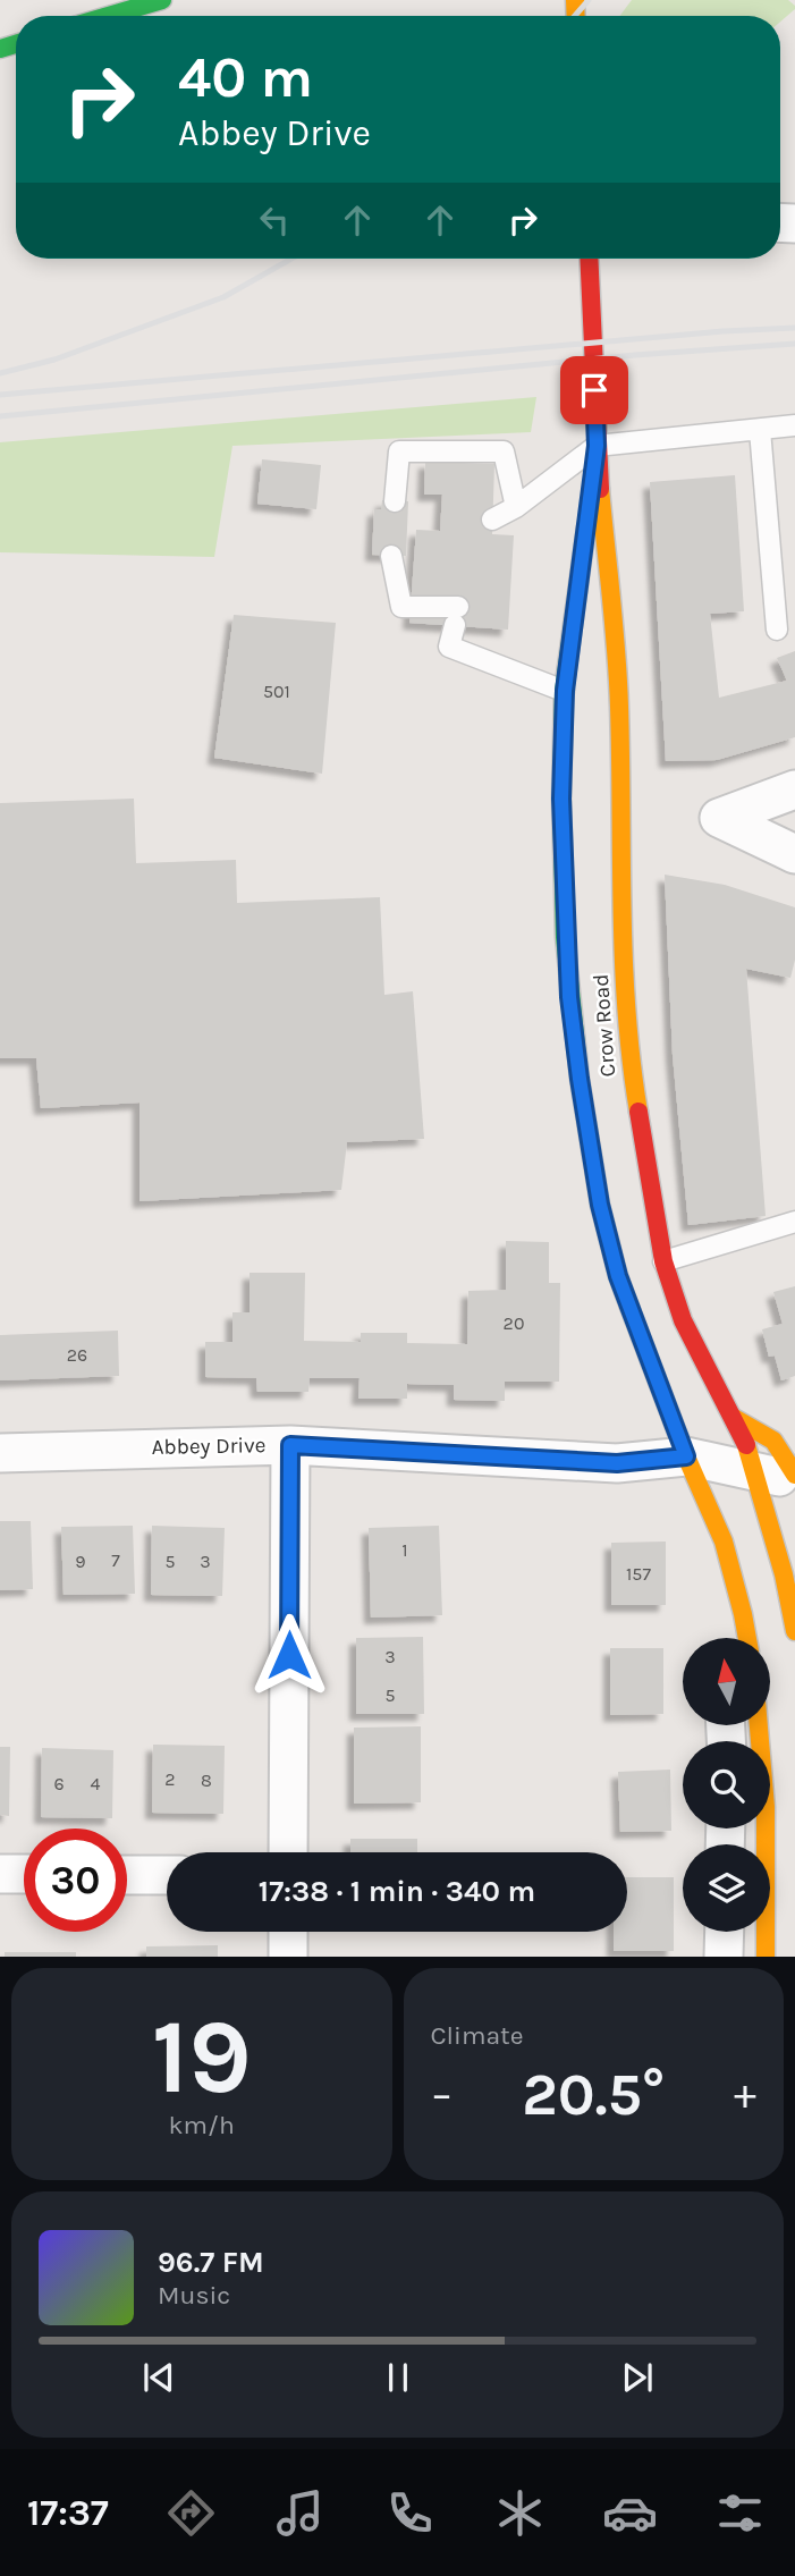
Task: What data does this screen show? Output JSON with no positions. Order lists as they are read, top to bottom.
{
  "streets": {
    "main road": ["Crow Road"],
    "street": ["Abbey Drive"]
  },
  "crossings": [
    ["Crow Road", "Abbey Drive"]
  ],
  "house_numbers": [
    "501",
    "20",
    "26",
    "1",
    "7",
    "9",
    "5",
    "3",
    "157",
    "3",
    "5",
    "2",
    "8",
    "6",
    "4"
  ],
  "north": "top",
  "page": {
    "turn": ["40 m", "Abbey Drive"],
    "limit": "30",
    "trip": "17:38 · 1 min · 340 m",
    "tile": [
      ["19", "km/h"],
      "Climate"
    ],
    "heat": ["−", "20.5°", "+"],
    "song": ["96.7 FM", "Music"],
    "tabs": "17:37"
  }
}
